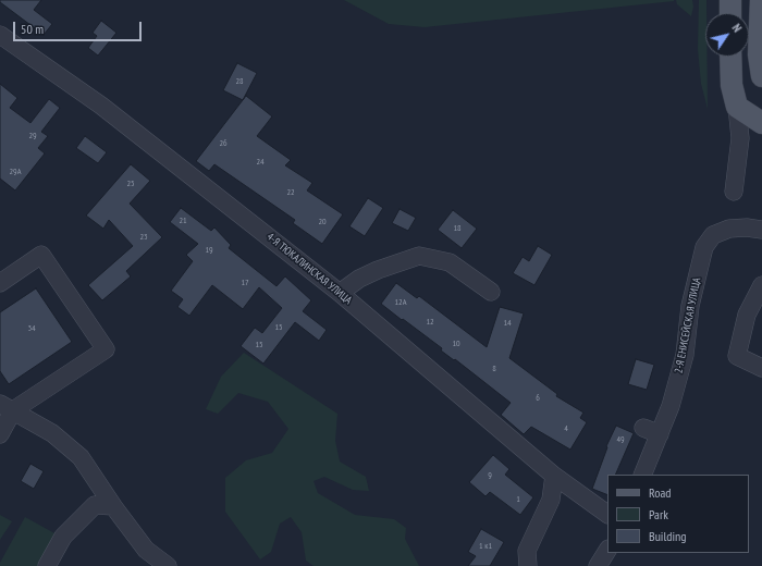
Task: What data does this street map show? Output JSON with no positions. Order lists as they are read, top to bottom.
{
  "streets": {
    "street": ["4-Я ТЮКАЛИНСКАЯ УЛИЦА", "2-Я ЕНИСЕЙСКАЯ УЛИЦА"]
  },
  "house_numbers": [
    "28",
    "29",
    "26",
    "24",
    "29А",
    "25",
    "22",
    "21",
    "20",
    "18",
    "23",
    "19",
    "17",
    "12А",
    "12",
    "14",
    "15",
    "34",
    "10",
    "15",
    "8",
    "6",
    "4",
    "49",
    "9",
    "1",
    "1 к1"
  ],
  "legend": ["Road", "Park", "Building"],
  "scale_bar": "50 m",
  "north": "top right"
}
